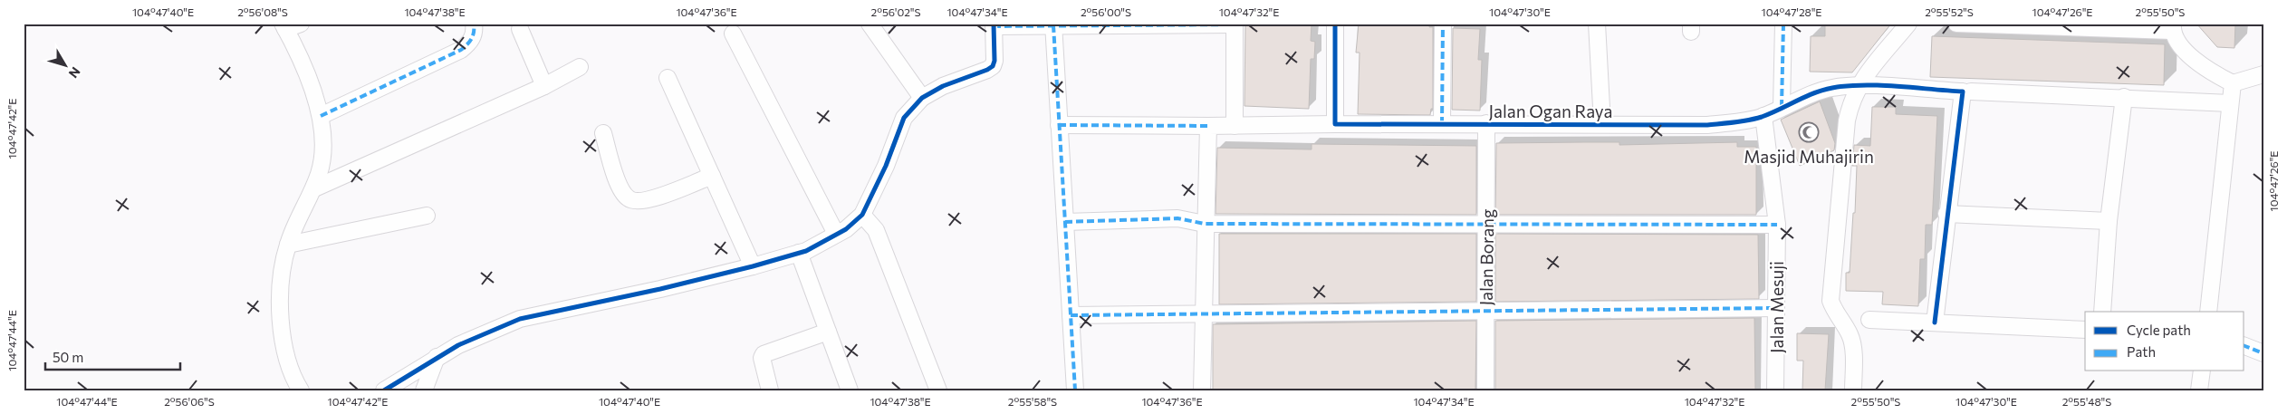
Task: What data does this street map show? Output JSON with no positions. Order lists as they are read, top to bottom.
{
  "streets": {
    "street": ["Jalan Ogan Raya", "Jalan Borang", "Jalan Mesuji"]
  },
  "crossings": [
    ["Jalan Ogan Raya", "Jalan Borang"],
    ["Jalan Ogan Raya", "Jalan Mesuji"]
  ],
  "places": {
    "mosque": ["Masjid Muhajirin"]
  },
  "legend": ["Cycle path", "Path"],
  "scale_bar": "50 m",
  "north": "bottom right",
  "coordinates": [
    "104°47'40\"E",
    "2°56'08\"S",
    "104°47'38\"E",
    "104°47'36\"E",
    "2°56'02\"S",
    "104°47'34\"E",
    "2°56'00\"S",
    "104°47'32\"E",
    "104°47'30\"E",
    "104°47'28\"E",
    "2°55'52\"S",
    "104°47'26\"E",
    "2°55'50\"S",
    "104°47'42\"E",
    "104°47'44\"E",
    "2°56'06\"S",
    "2°55'58\"S",
    "2°55'48\"S"
  ]
}
